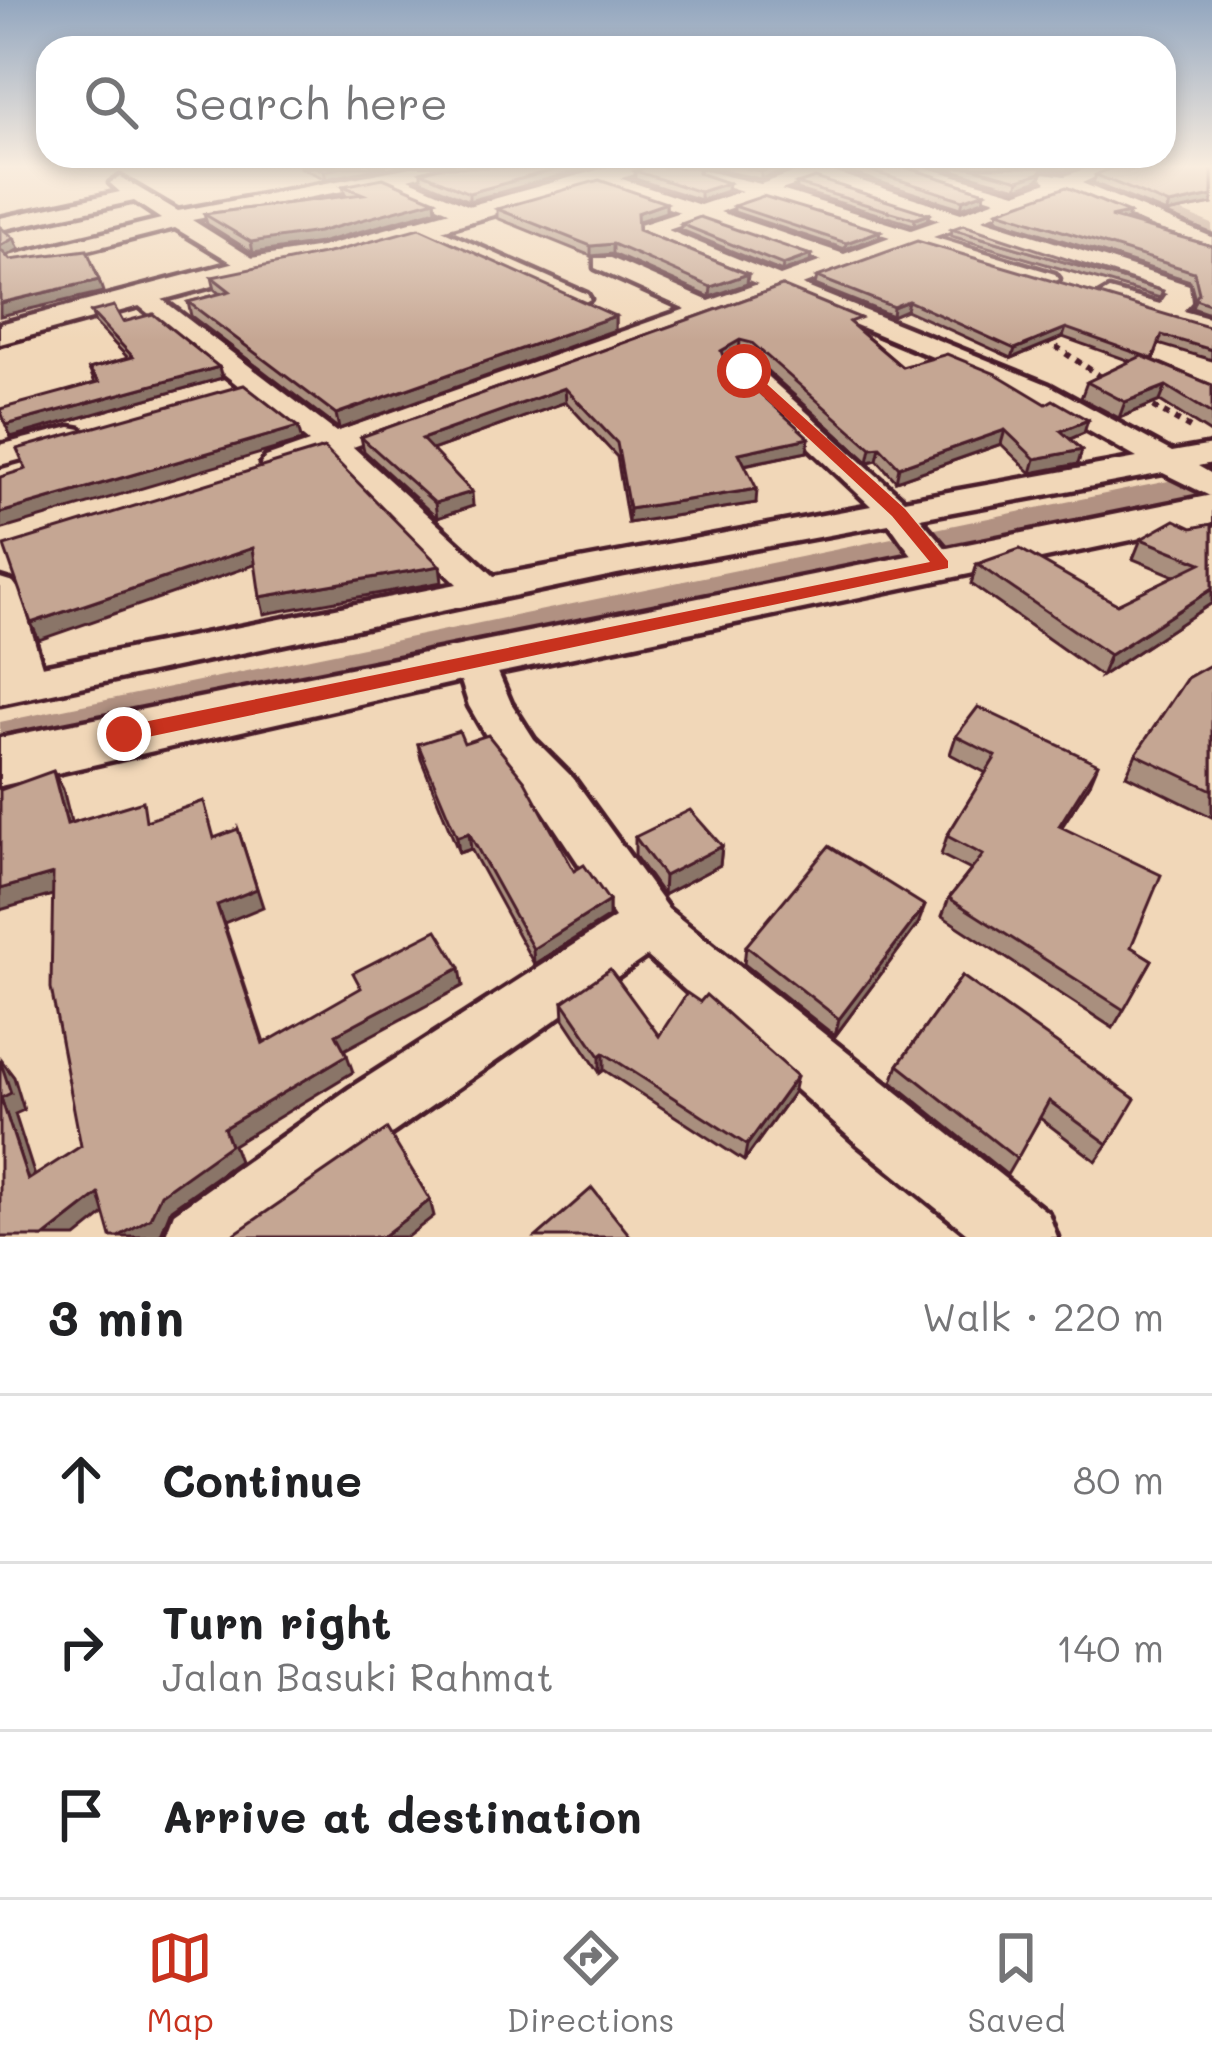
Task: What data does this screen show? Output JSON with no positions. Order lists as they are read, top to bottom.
{
  "page": {
    "search": "Search here",
    "heading": ["3 min", "Walk · 220 m"],
    "list": [
      ["Continue", "80 m"],
      ["Turn right", "Jalan Basuki Rahmat", "140 m"],
      "Arrive at destination"
    ],
    "nav": ["Map", "Directions", "Saved"]
  }
}
